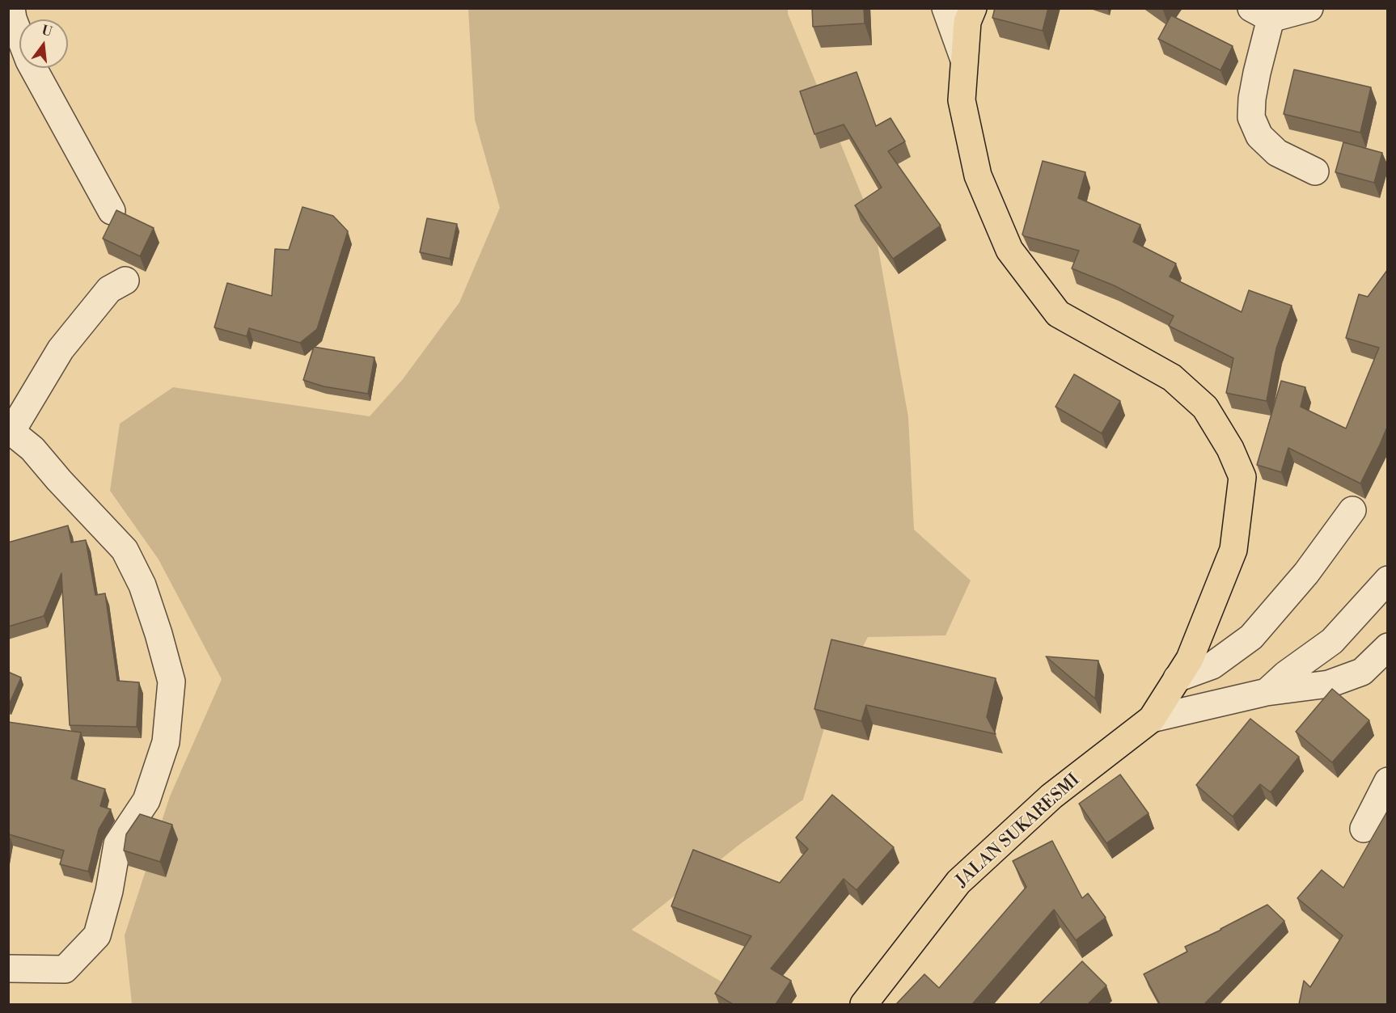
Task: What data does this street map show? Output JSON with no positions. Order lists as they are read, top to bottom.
{
  "streets": {
    "main road": ["JALAN SUKARESMI"]
  },
  "north": "top"
}
